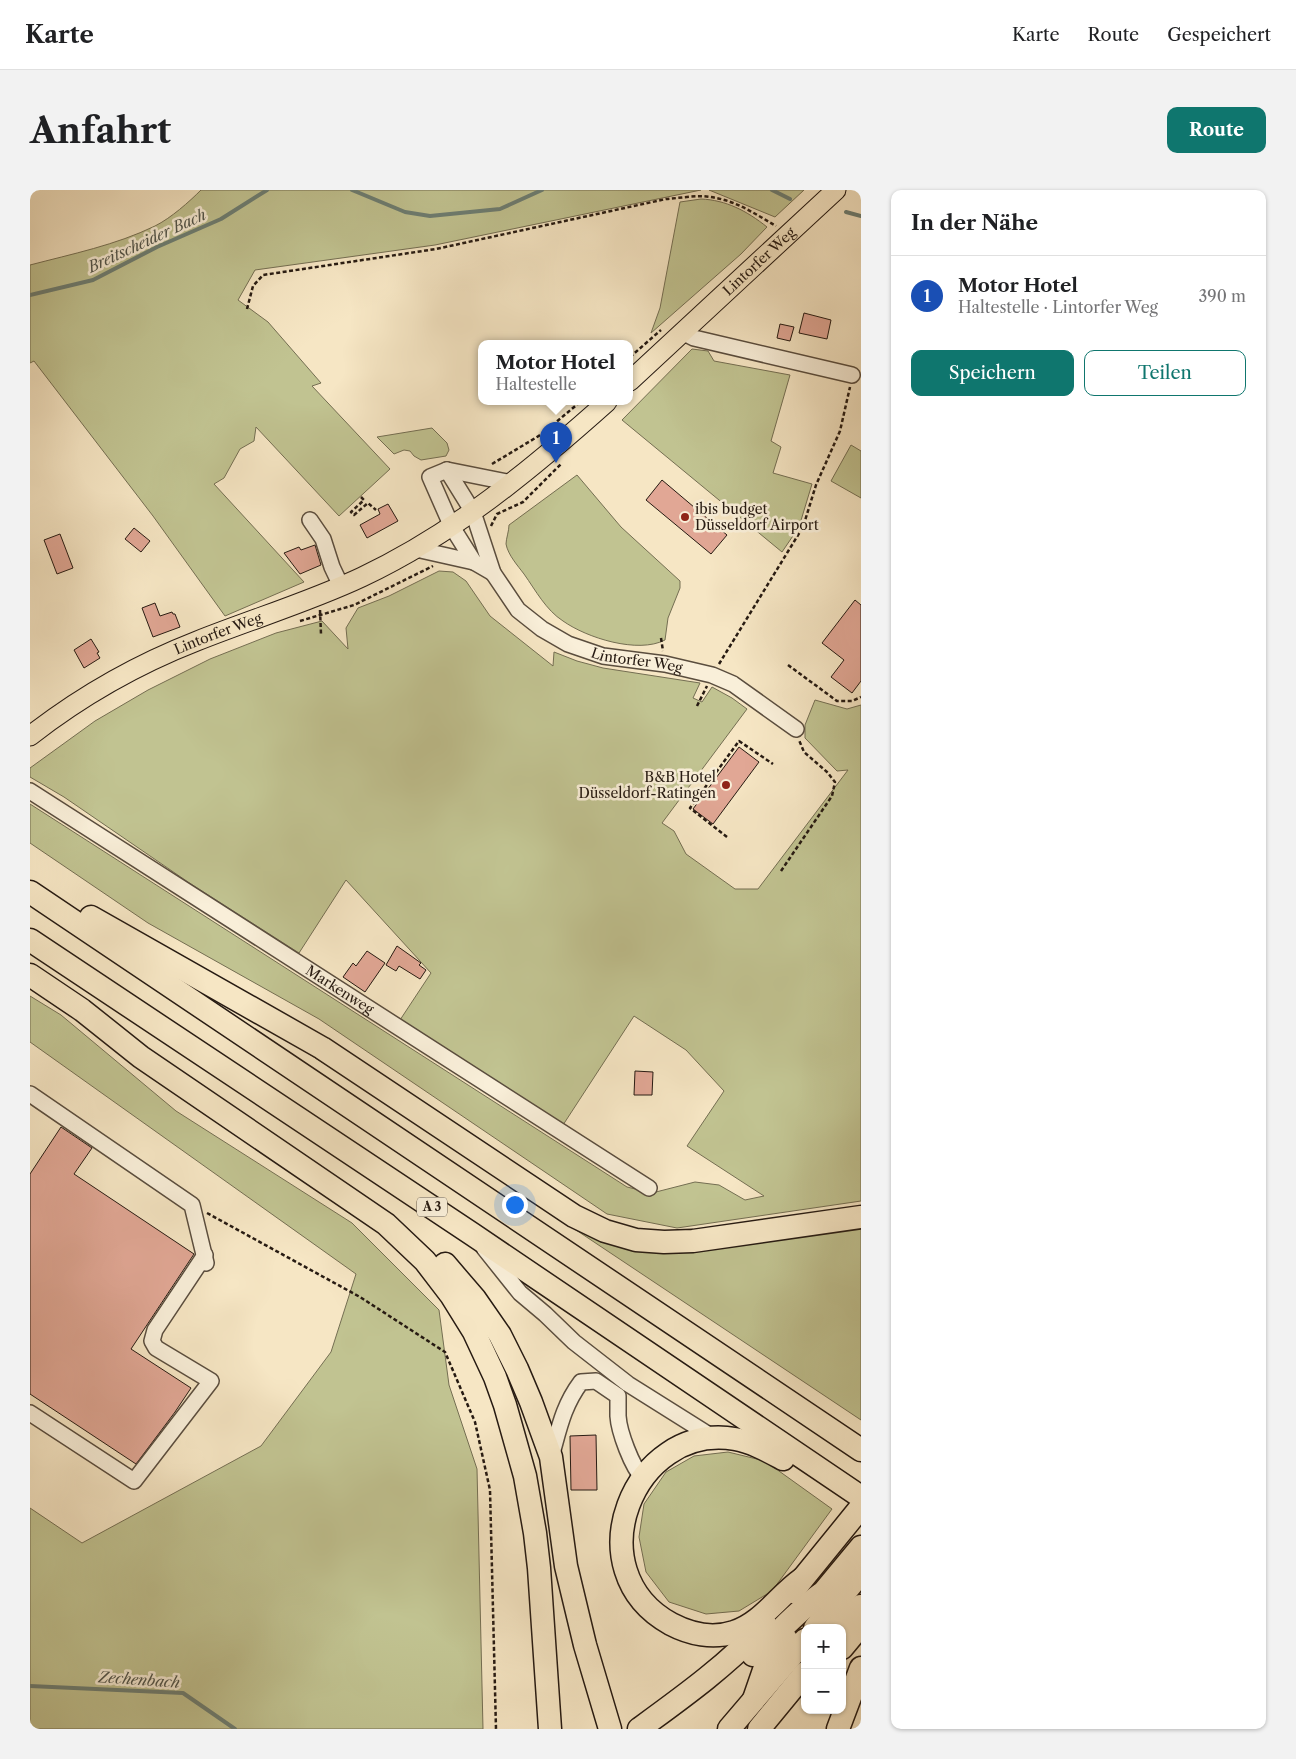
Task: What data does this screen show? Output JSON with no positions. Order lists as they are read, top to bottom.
{
  "streets": {
    "highway": ["A 3"],
    "main road": ["Lintorfer Weg"],
    "street": ["Markenweg"]
  },
  "water": ["Breitscheider Bach", "Zechenbach"],
  "places": ["ibis budget Düsseldorf Airport", "B&B Hotel Düsseldorf-Ratingen"],
  "page": {
    "header": "Karte",
    "nav": ["Karte", "Route", "Gespeichert"],
    "buttons": [
      "Route",
      ["Speichern", "Teilen"]
    ],
    "title": "Anfahrt",
    "heading": "In der Nähe",
    "list": [
      {
        "mark": "1",
        "name": "Motor Hotel",
        "note": "Haltestelle · Lintorfer Weg",
        "value": "390 m"
      }
    ],
    "popup": ["Motor Hotel", "Haltestelle"],
    "pins": "1",
    "map_buttons": ["+", "−"]
  }
}
